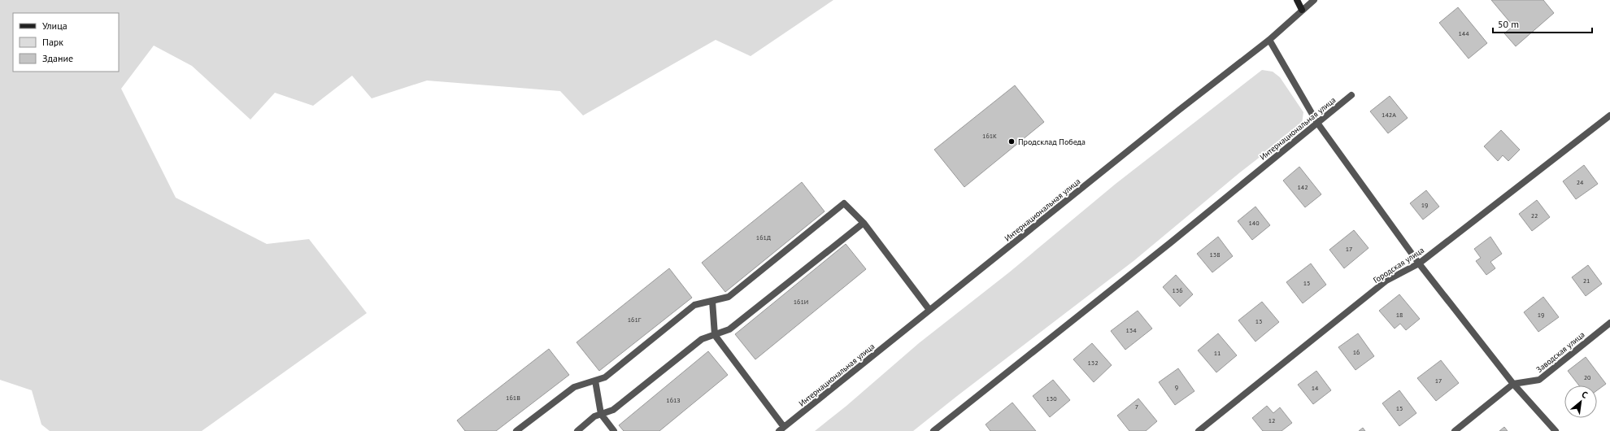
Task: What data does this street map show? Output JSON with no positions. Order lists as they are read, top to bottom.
{
  "streets": {
    "street": ["Интернациональная улица", "Городская улица", "Заводская улица"]
  },
  "places": ["Продсклад Победа"],
  "house_numbers": [
    "144",
    "142А",
    "161К",
    "24",
    "142",
    "19",
    "22",
    "140",
    "161Д",
    "17",
    "138",
    "21",
    "15",
    "136",
    "161И",
    "18",
    "19",
    "161Г",
    "13",
    "134",
    "16",
    "11",
    "132",
    "20",
    "17",
    "9",
    "14",
    "161В",
    "130",
    "161З",
    "7",
    "15",
    "12"
  ],
  "legend": ["Улица", "Парк", "Здание"],
  "scale_bar": "50 m",
  "north": "top right"
}
